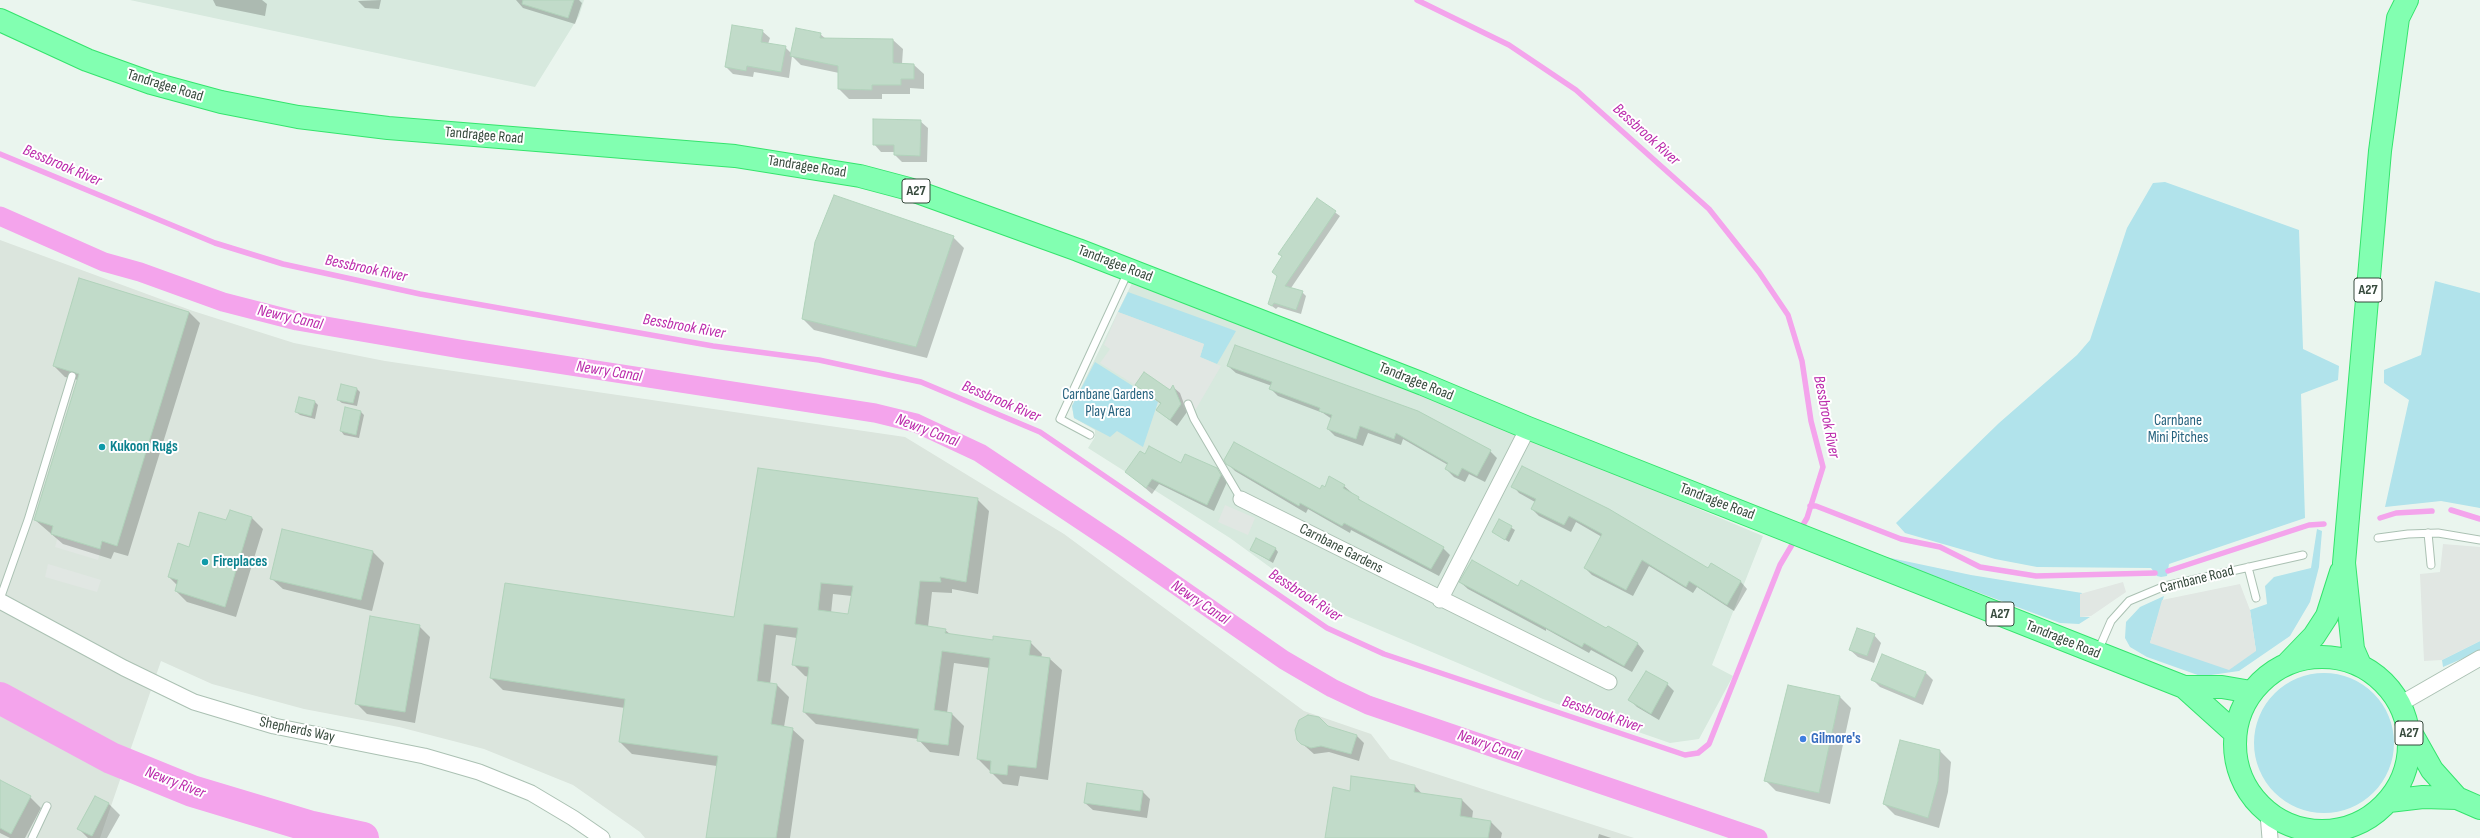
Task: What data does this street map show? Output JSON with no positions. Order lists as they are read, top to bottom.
{
  "streets": {
    "highway": ["Tandragee Road", "A27"],
    "street": ["Carnbane Gardens", "Shepherds Way"],
    "lane": ["Carnbane Road"]
  },
  "crossings": [
    ["Tandragee Road", "A27"],
    ["Tandragee Road", "Carnbane Road"]
  ],
  "water": ["Bessbrook River", "Newry Canal", "Newry River"],
  "parks": ["Carnbane Gardens Play Area", "Carnbane Mini Pitches"],
  "places": ["Kukoon Rugs", "Fireplaces", "Gilmore's"]
}
